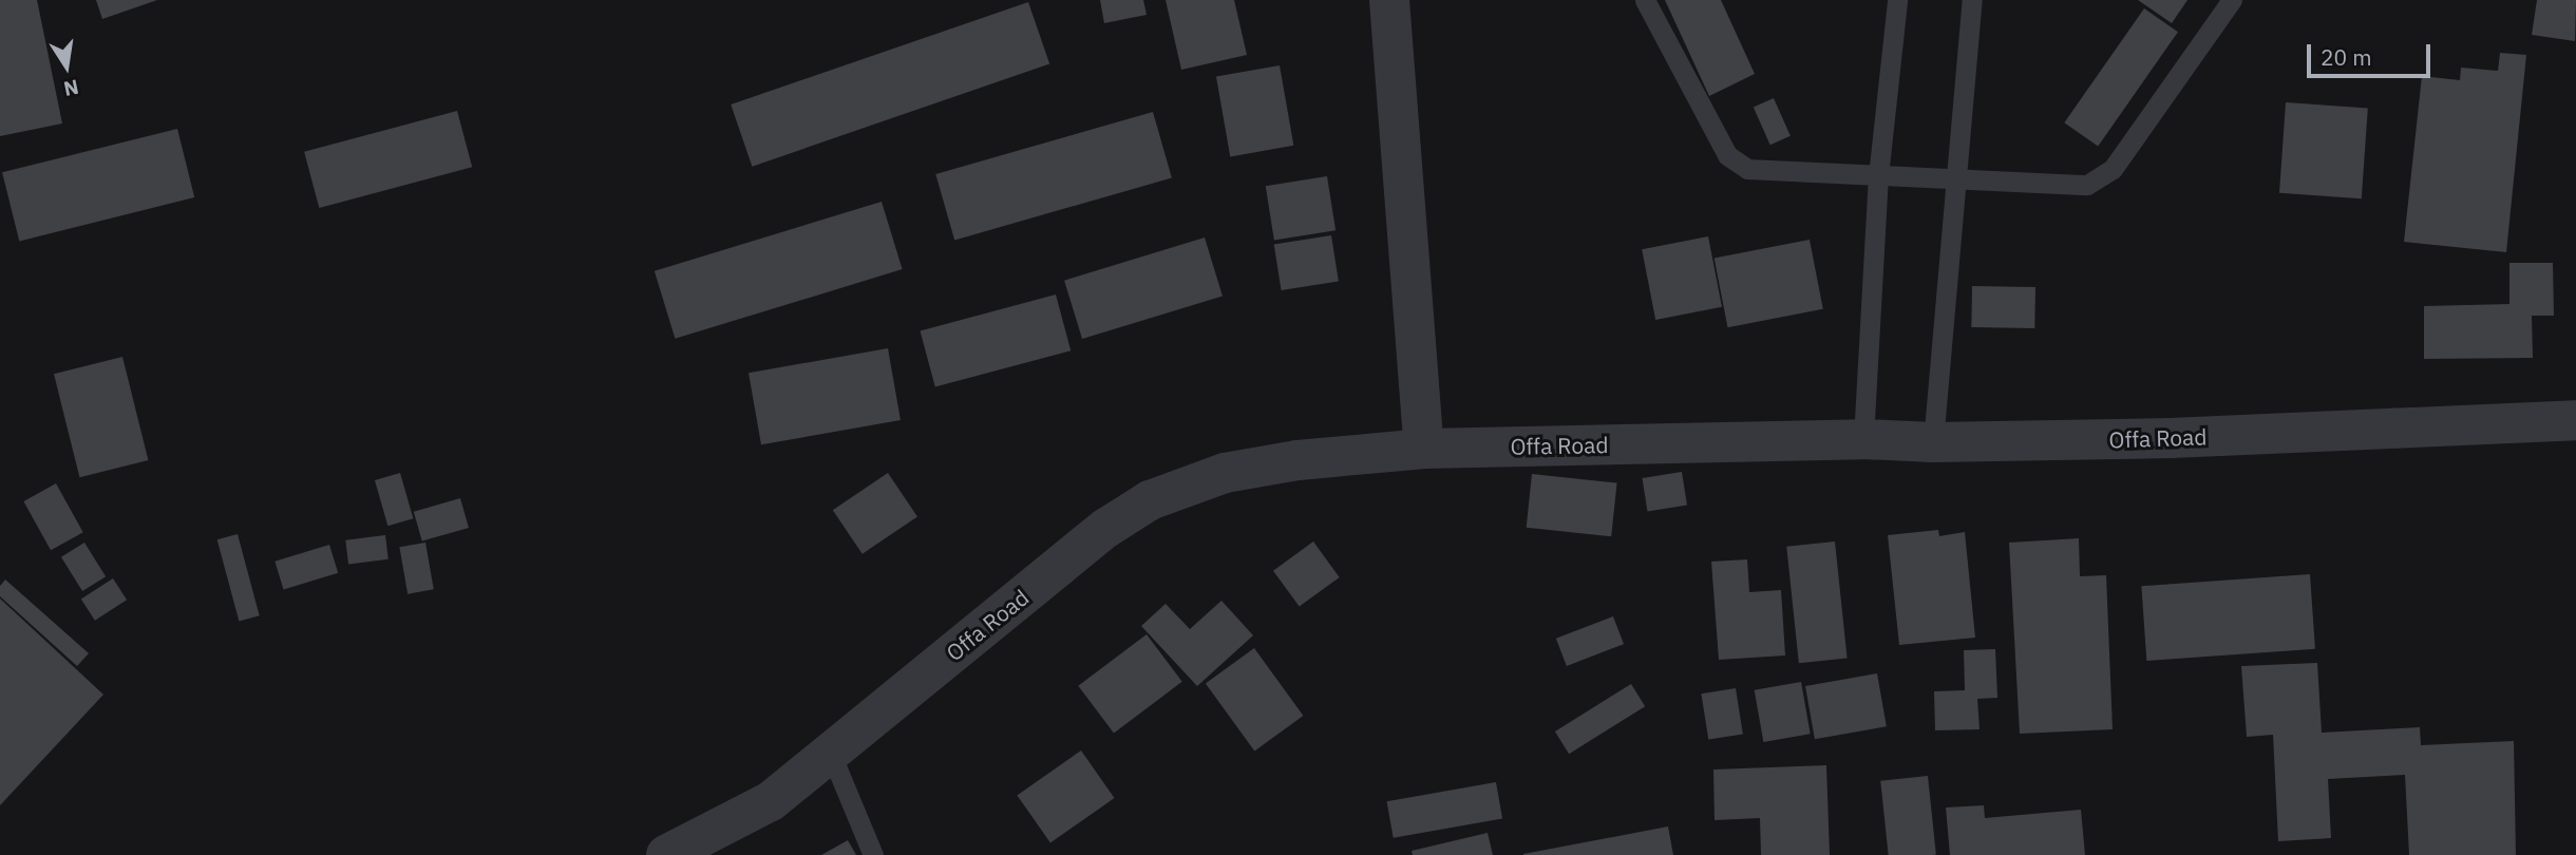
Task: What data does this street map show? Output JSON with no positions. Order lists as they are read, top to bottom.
{
  "streets": {
    "street": ["Offa Road"]
  },
  "scale_bar": "20 m",
  "north": "bottom"
}
